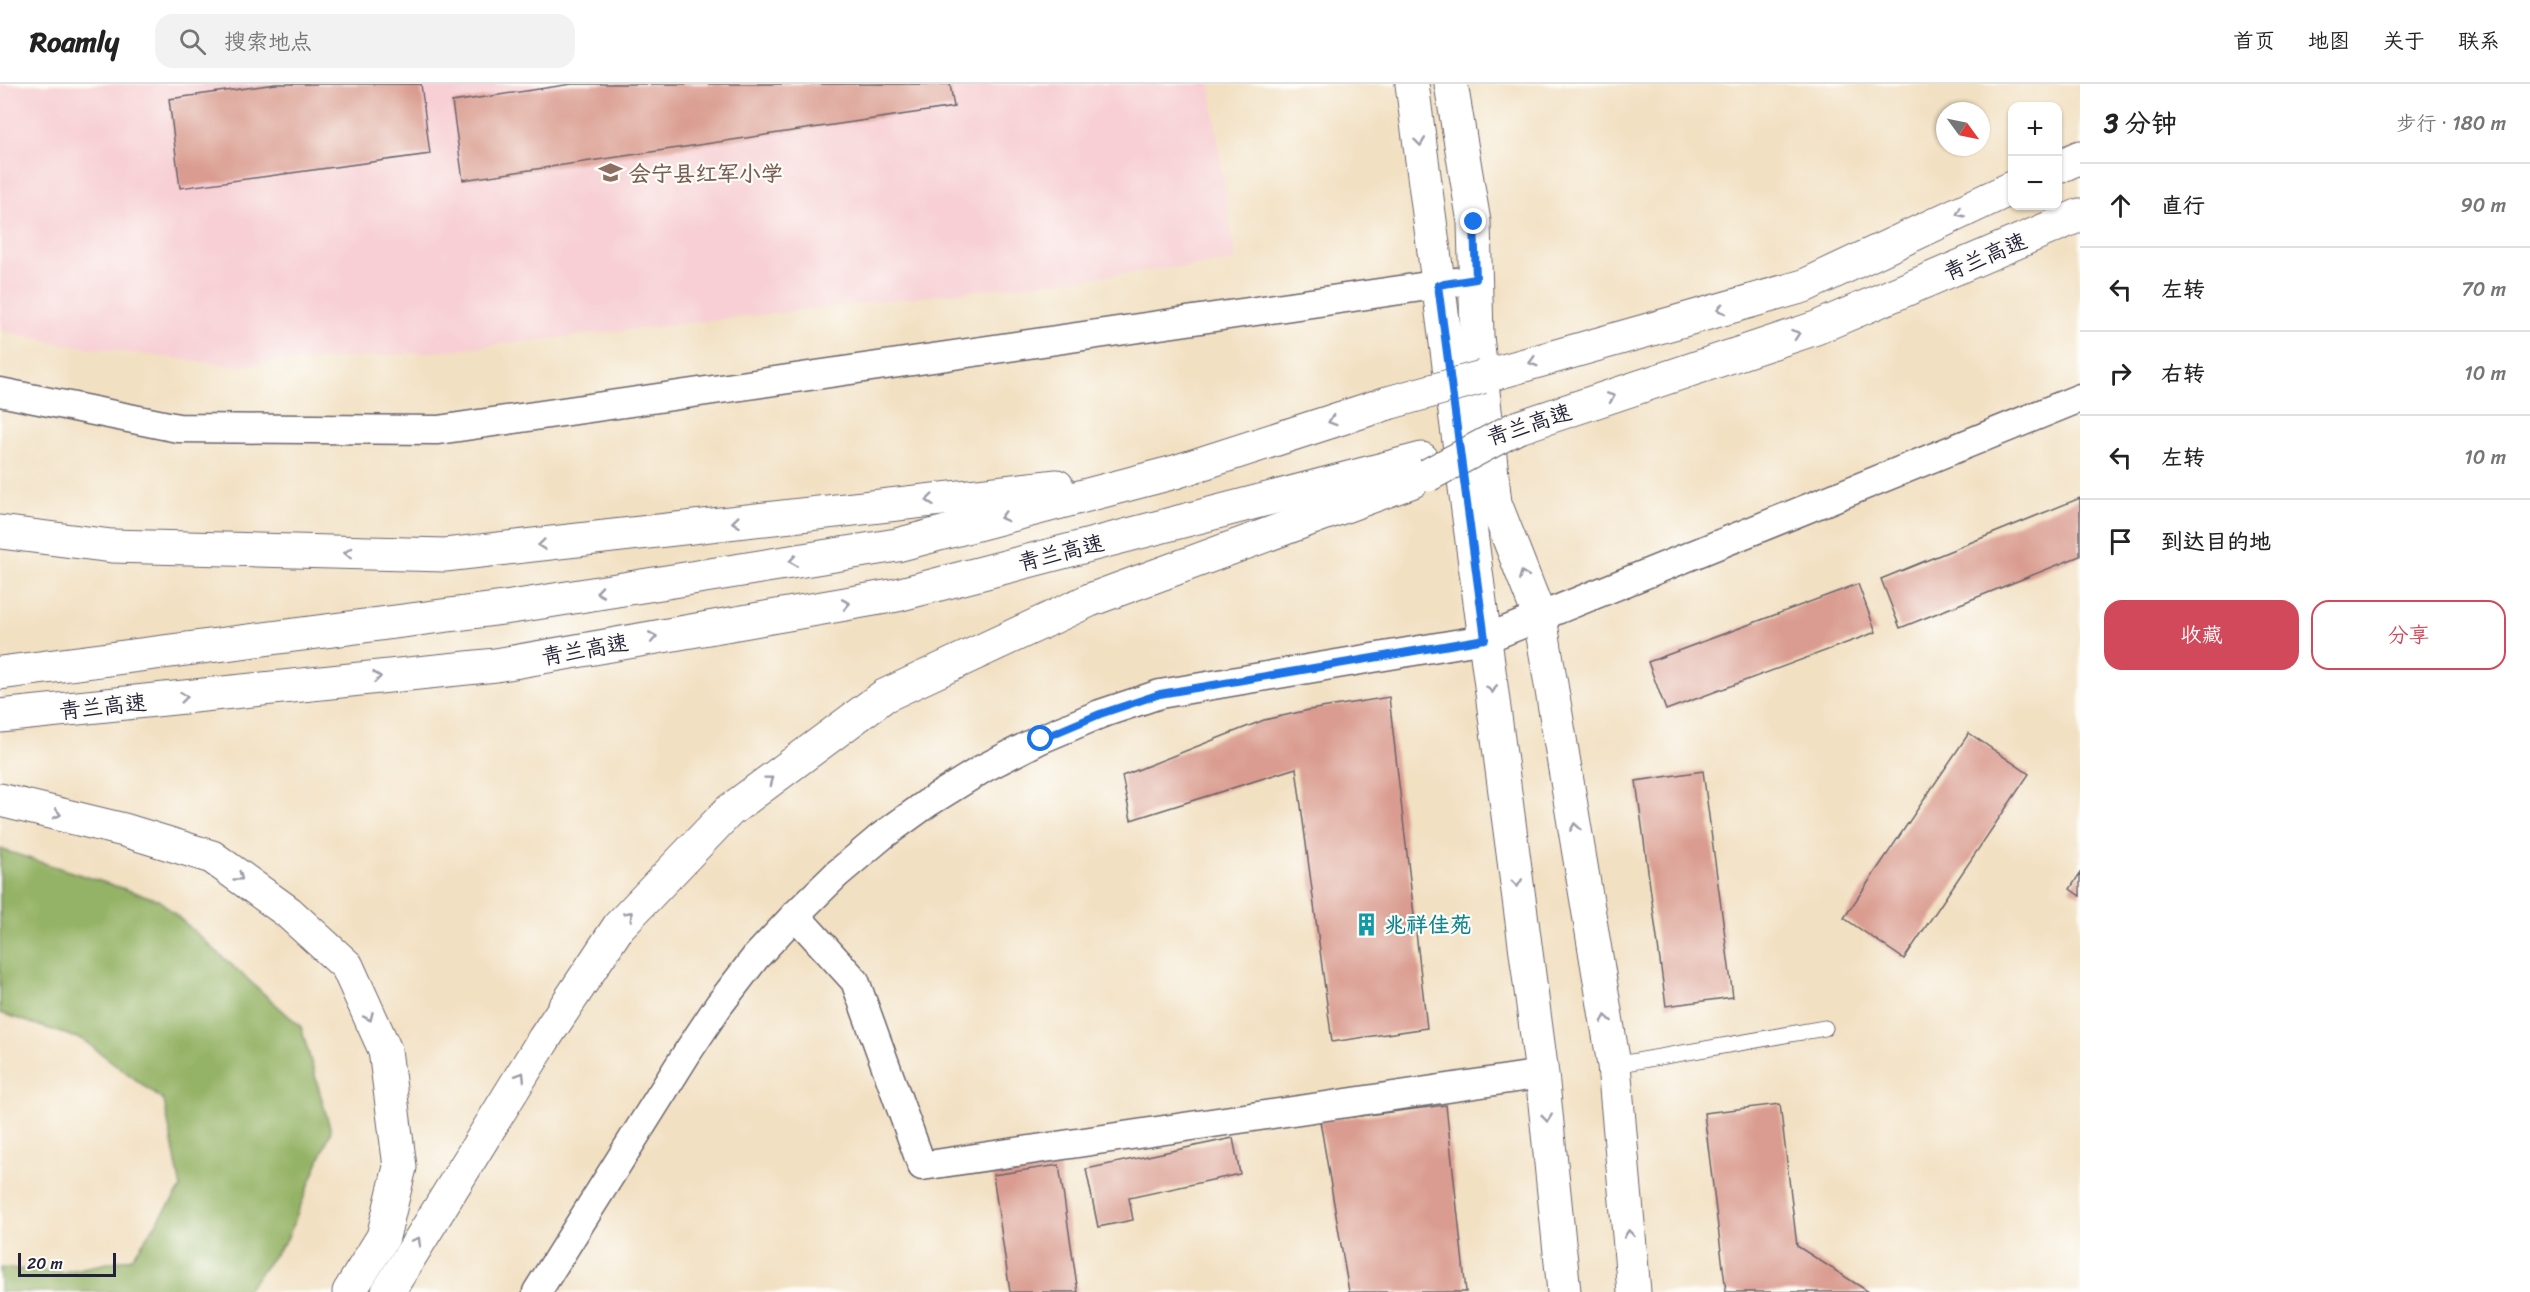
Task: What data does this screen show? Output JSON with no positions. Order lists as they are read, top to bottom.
{
  "streets": {
    "main road": ["青兰高速"]
  },
  "places": {
    "school or university": ["会宁县红军小学"],
    "building": ["兆祥佳苑"]
  },
  "scale_bar": "20 m",
  "north": "bottom right",
  "page": {
    "header": "Roamly",
    "search": "搜索地点",
    "nav": [
      "首页",
      "地图",
      "关于",
      "联系"
    ],
    "heading": ["3 分钟", "步行 · 180 m"],
    "map_buttons": ["+", "−"],
    "list": [
      ["直行", "90 m"],
      ["左转", "70 m"],
      ["右转", "10 m"],
      ["左转", "10 m"],
      "到达目的地"
    ],
    "buttons": ["收藏", "分享"],
    "scale": "20 m"
  }
}
